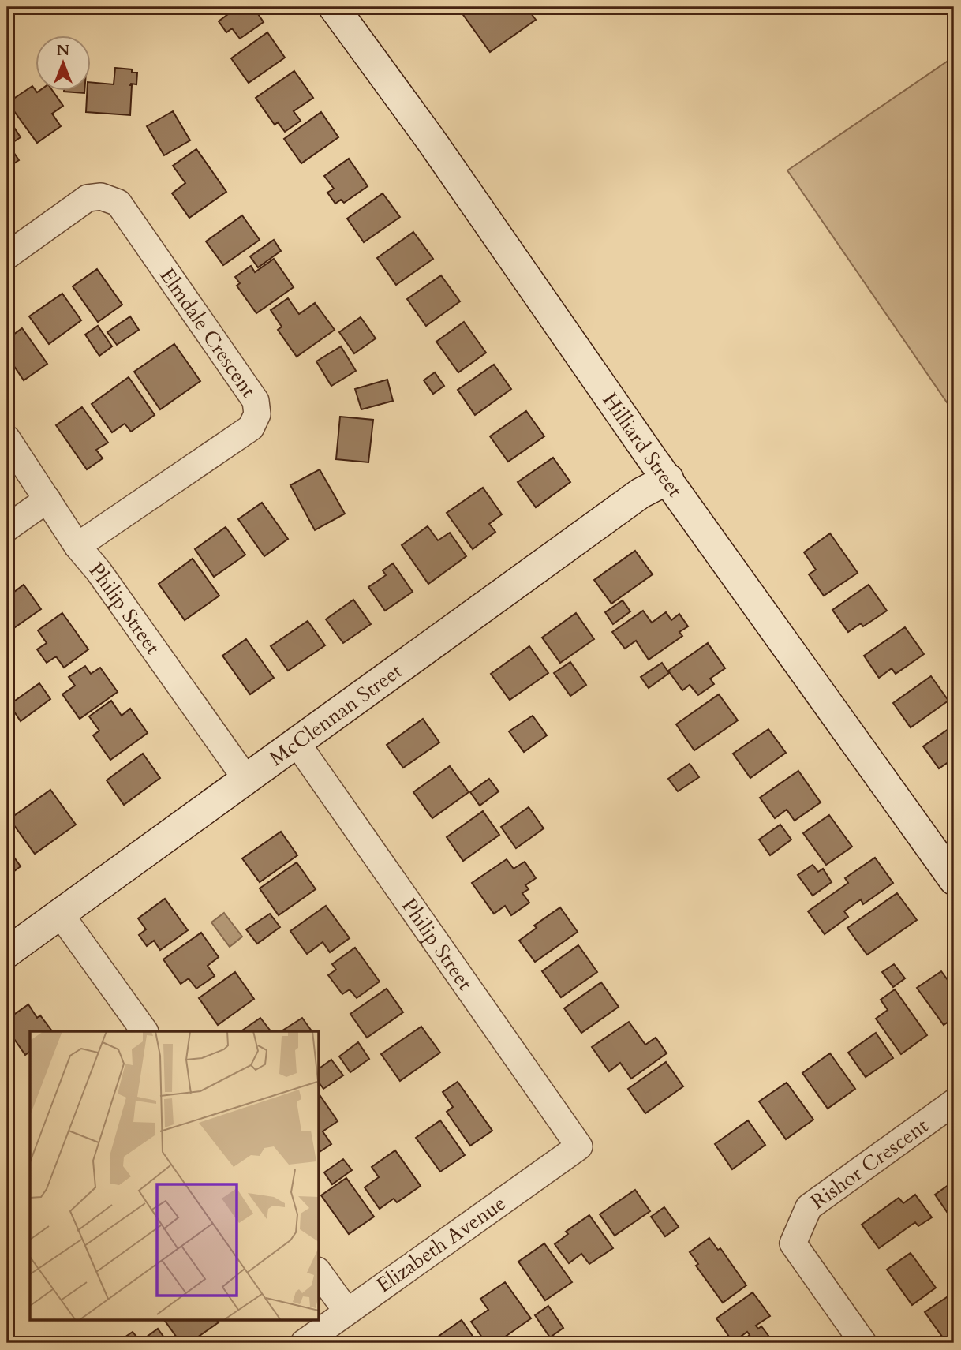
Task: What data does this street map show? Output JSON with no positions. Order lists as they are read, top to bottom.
{
  "streets": {
    "street": [
      "Elmdale Crescent",
      "Hilliard Street",
      "Philip Street",
      "McClennan Street",
      "Rishor Crescent",
      "Elizabeth Avenue"
    ]
  },
  "crossings": [
    ["Elmdale Crescent", "Philip Street"],
    ["Hilliard Street", "McClennan Street"],
    ["Philip Street", "McClennan Street"],
    ["Philip Street", "Elizabeth Avenue"]
  ],
  "north": "top"
}
